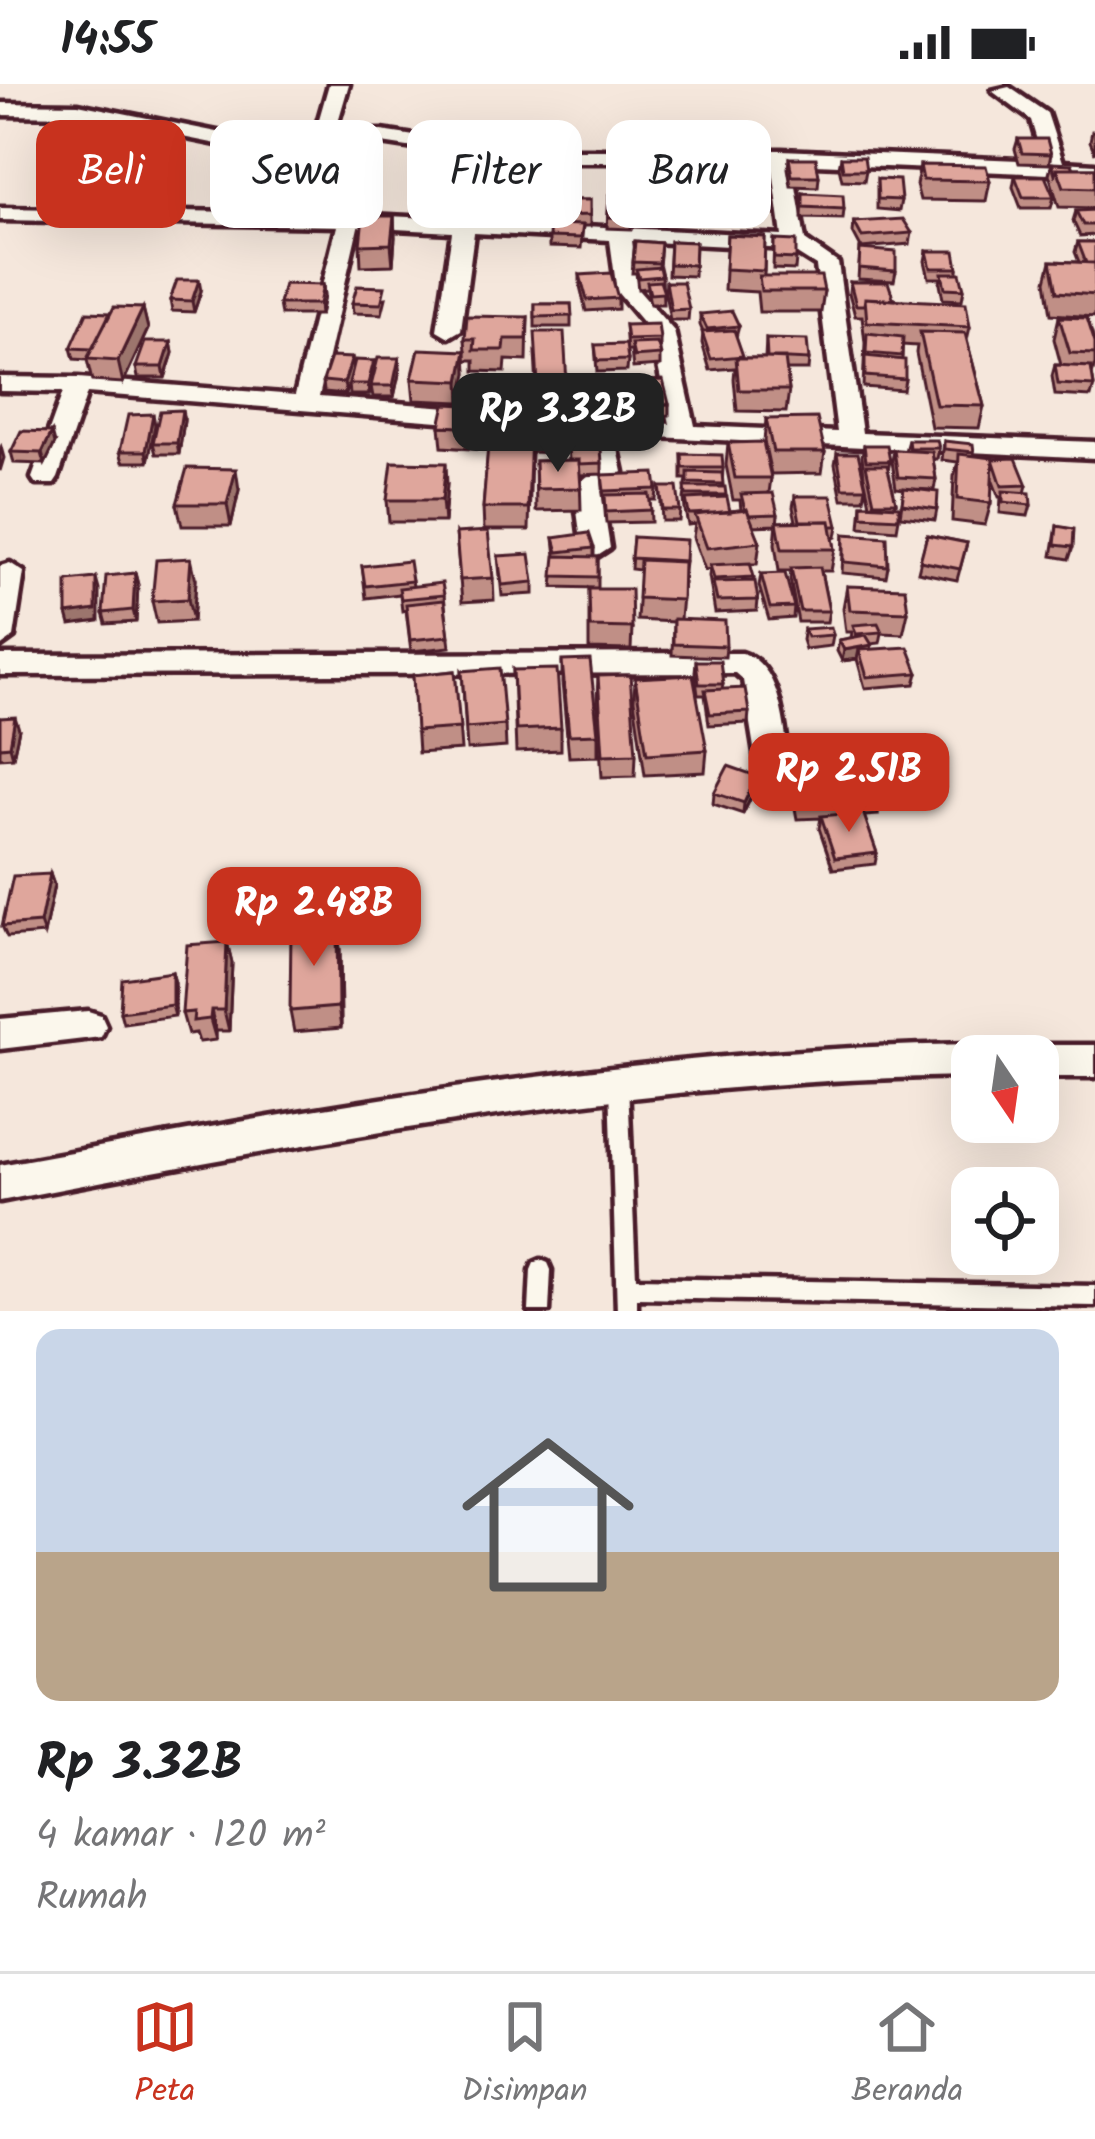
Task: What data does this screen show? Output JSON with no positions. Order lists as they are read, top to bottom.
{
  "north": "bottom",
  "page": {
    "status": "14:55",
    "chip": [
      "Beli",
      "Sewa",
      "Filter",
      "Baru"
    ],
    "price": ["Rp 3.32B", "Rp 2.51B", "Rp 2.48B"],
    "list": [
      {
        "name": "Rp 3.32B",
        "note": "4 kamar · 120 m² · Rumah"
      }
    ],
    "tabs": ["Peta", "Disimpan", "Beranda"]
  }
}
